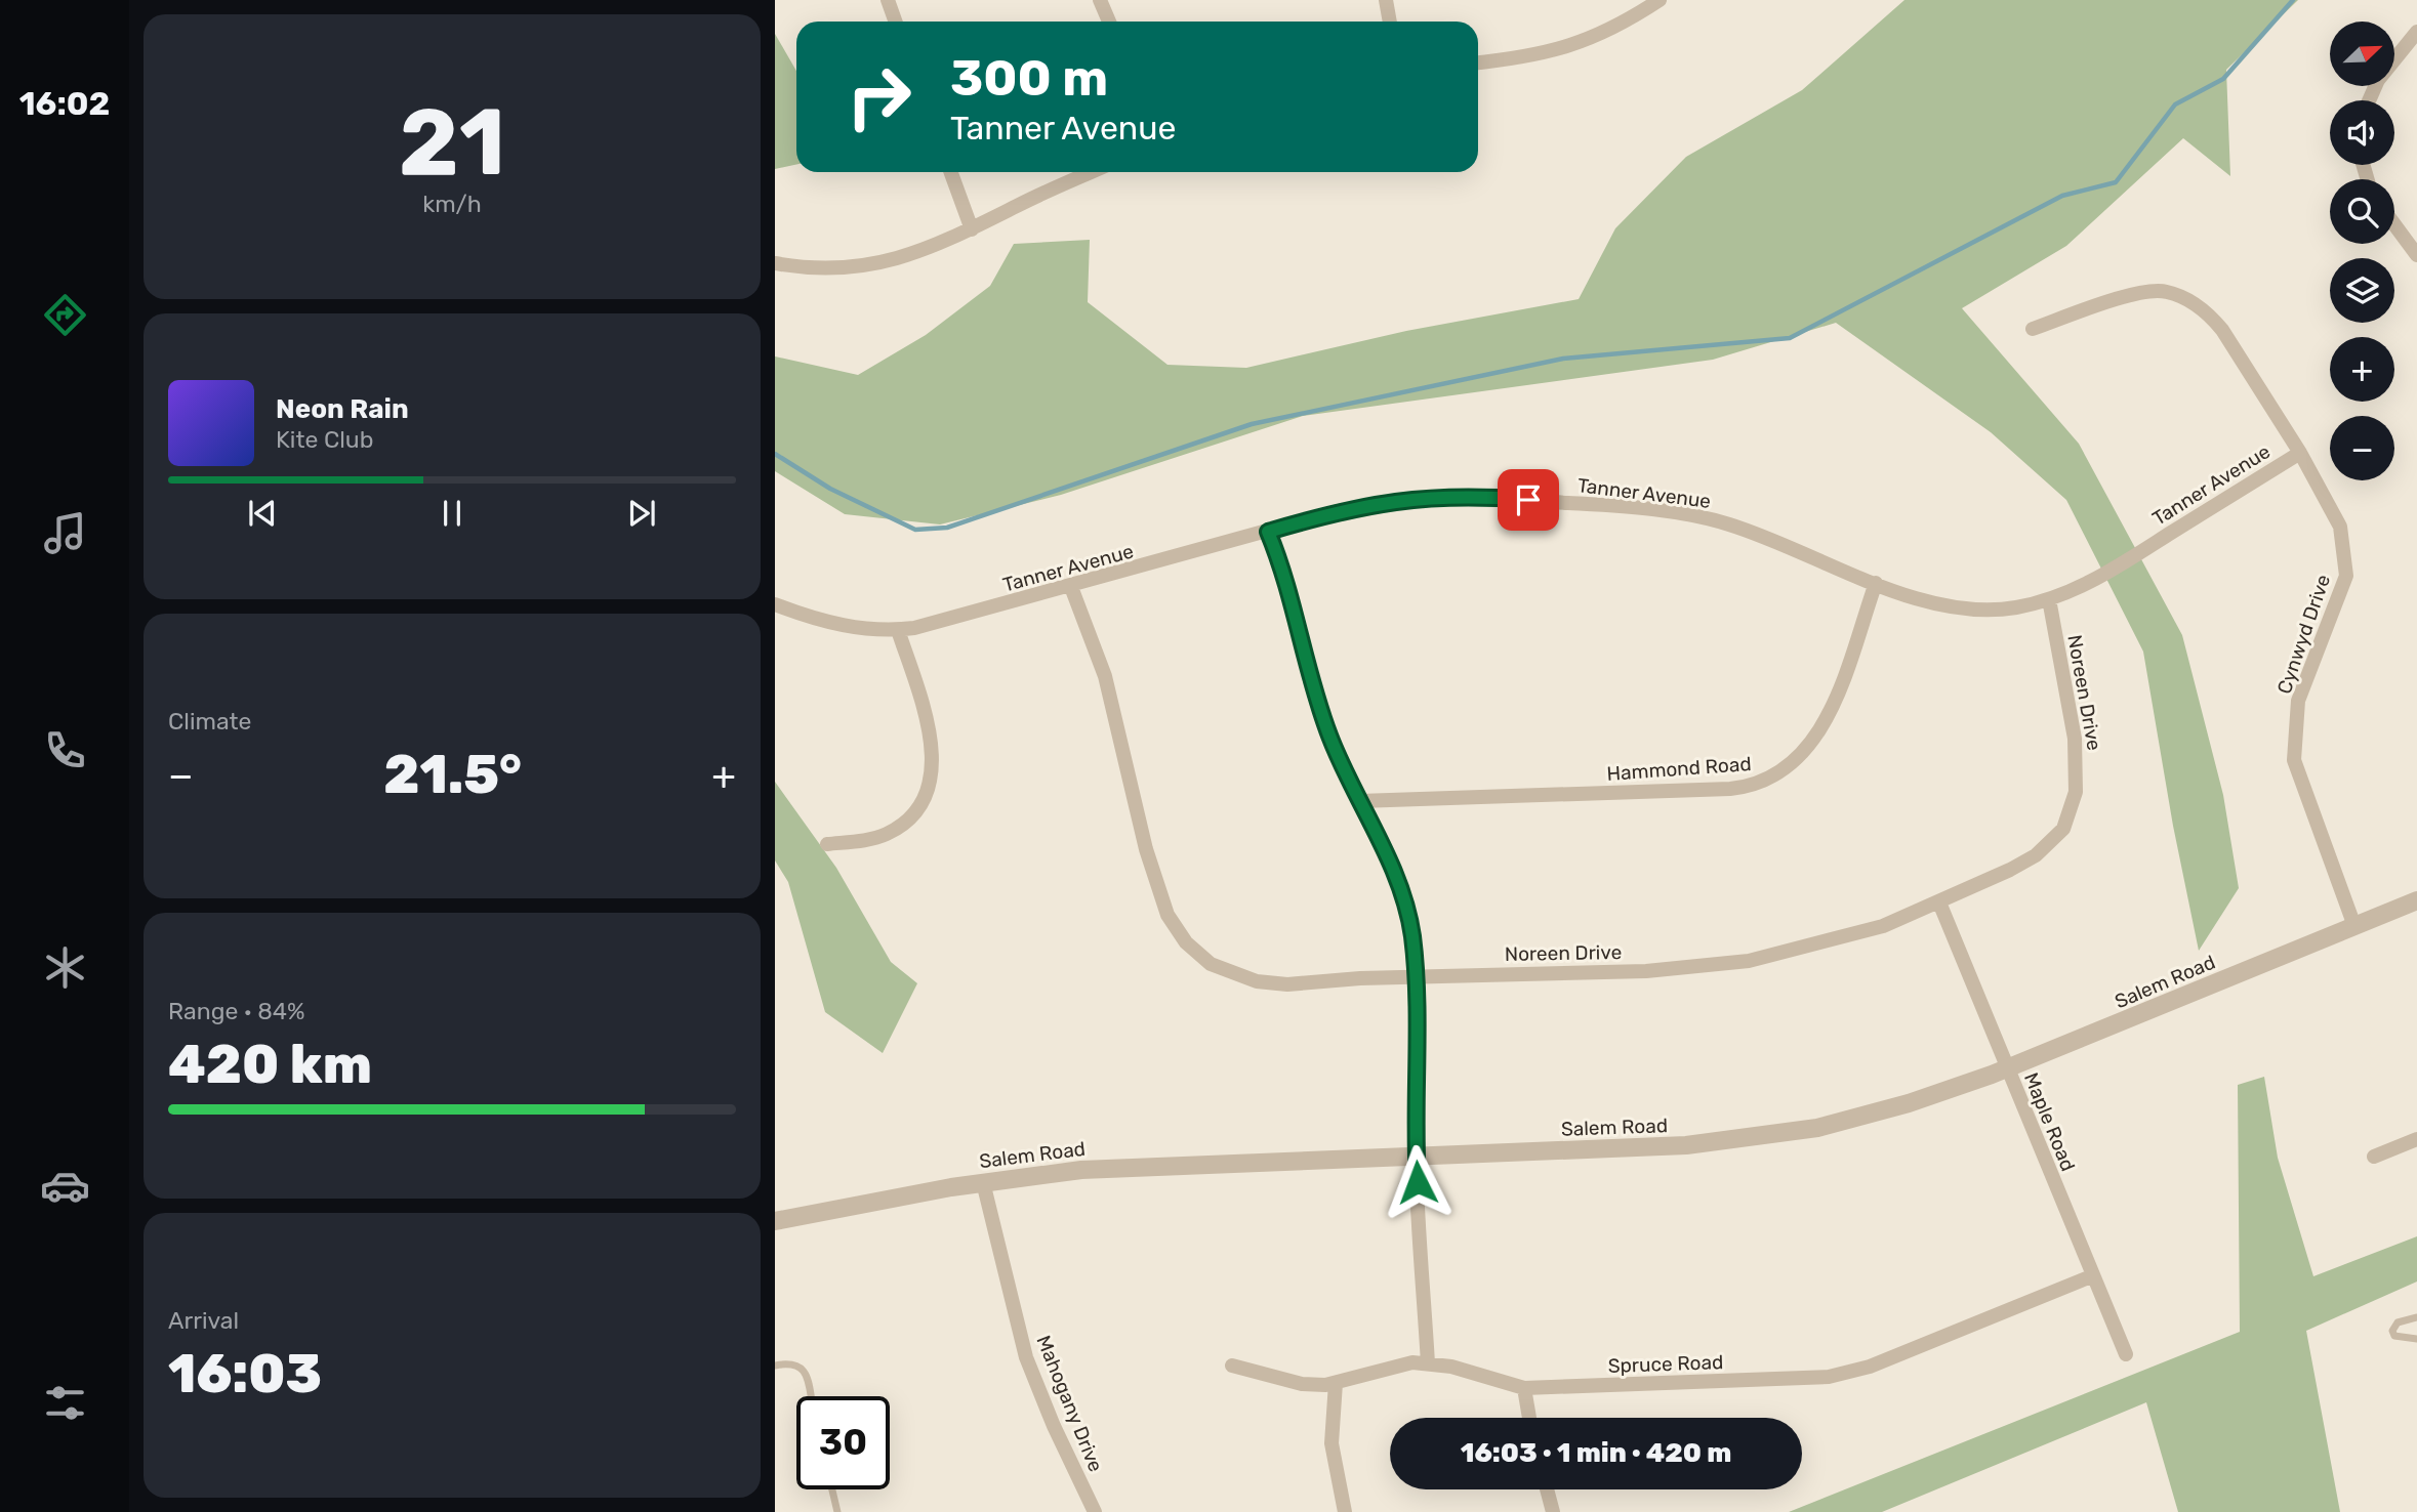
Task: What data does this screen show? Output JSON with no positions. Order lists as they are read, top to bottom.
{
  "streets": {
    "street": [
      "Tanner Avenue",
      "Cynwyd Drive",
      "Noreen Drive",
      "Hammond Road",
      "Salem Road",
      "Maple Road",
      "Spruce Road",
      "Mahogany Drive"
    ]
  },
  "crossings": [
    ["Tanner Avenue", "Cynwyd Drive"],
    ["Tanner Avenue", "Noreen Drive"],
    ["Tanner Avenue", "Hammond Road"],
    ["Cynwyd Drive", "Salem Road"],
    ["Noreen Drive", "Maple Road"],
    ["Salem Road", "Maple Road"],
    ["Salem Road", "Mahogany Drive"],
    ["Maple Road", "Spruce Road"]
  ],
  "north": "top right",
  "page": {
    "tabs": "16:02",
    "tile": [
      ["21", "km/h"],
      "Climate",
      ["Range · 84%", "420 km"],
      ["Arrival", "16:03"]
    ],
    "map_buttons": ["+", "−"],
    "turn": ["300 m", "Tanner Avenue"],
    "song": ["Neon Rain", "Kite Club"],
    "heat": ["−", "21.5°", "+"],
    "limit": "30",
    "trip": "16:03 · 1 min · 420 m"
  }
}
